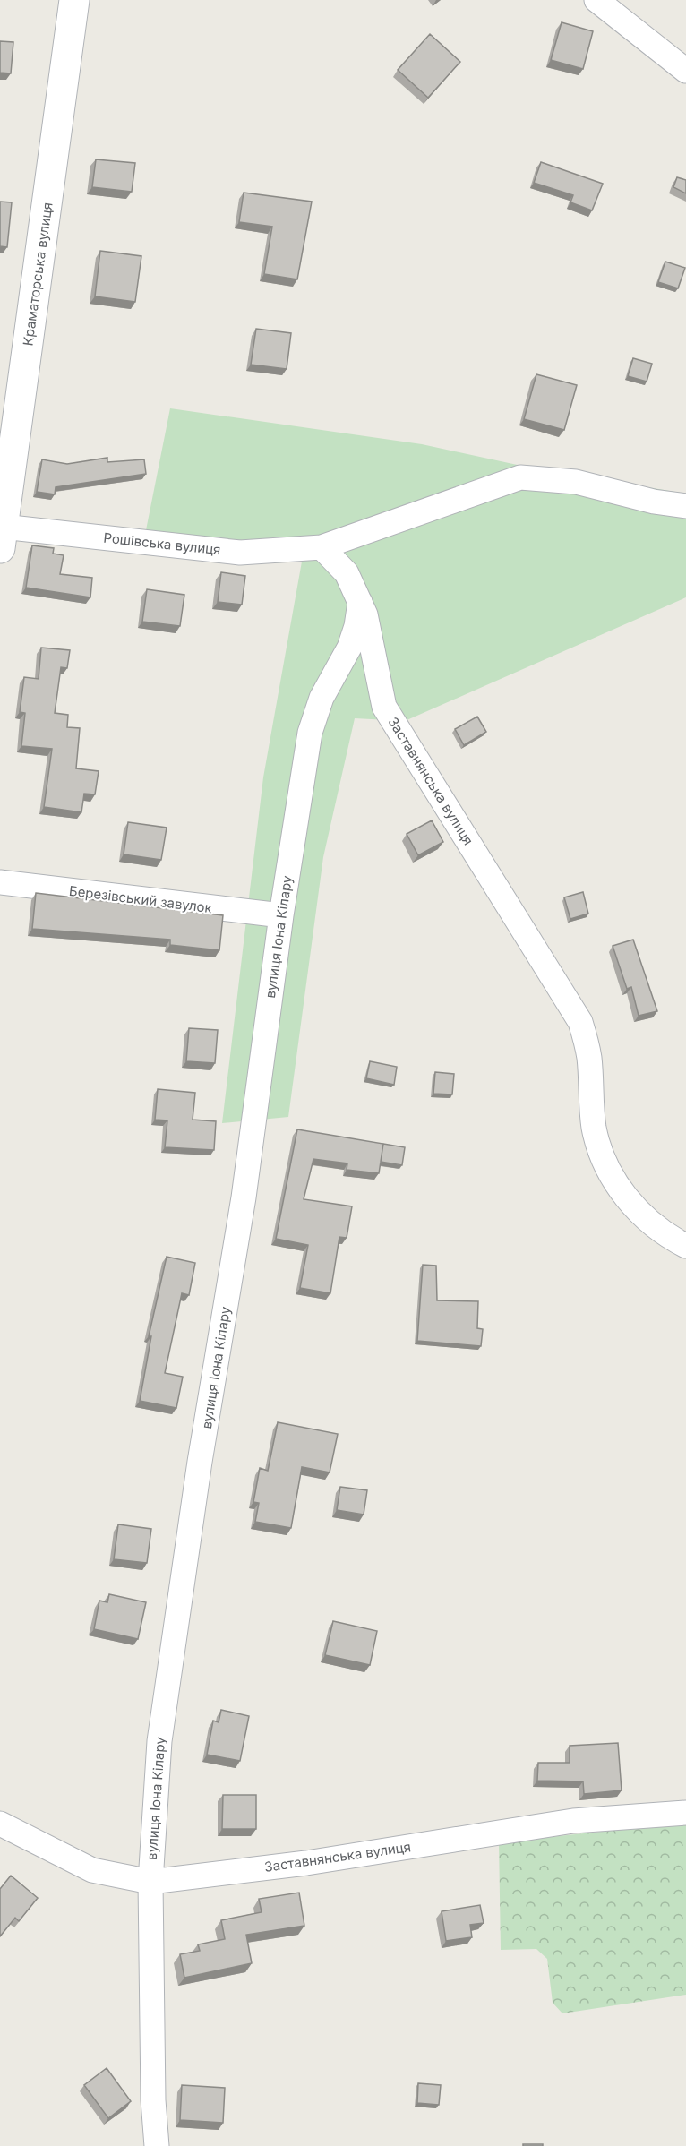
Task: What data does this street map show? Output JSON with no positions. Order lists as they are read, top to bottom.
{
  "streets": {
    "street": [
      "Краматорська вулиця",
      "Рошівська вулиця",
      "Заставнянська вулиця",
      "Березівський завулок",
      "вулиця Іона Кілару"
    ]
  },
  "crossings": [
    ["Краматорська вулиця", "Рошівська вулиця"],
    ["Рошівська вулиця", "Заставнянська вулиця"],
    ["Заставнянська вулиця", "вулиця Іона Кілару"],
    ["Березівський завулок", "вулиця Іона Кілару"]
  ]
}
